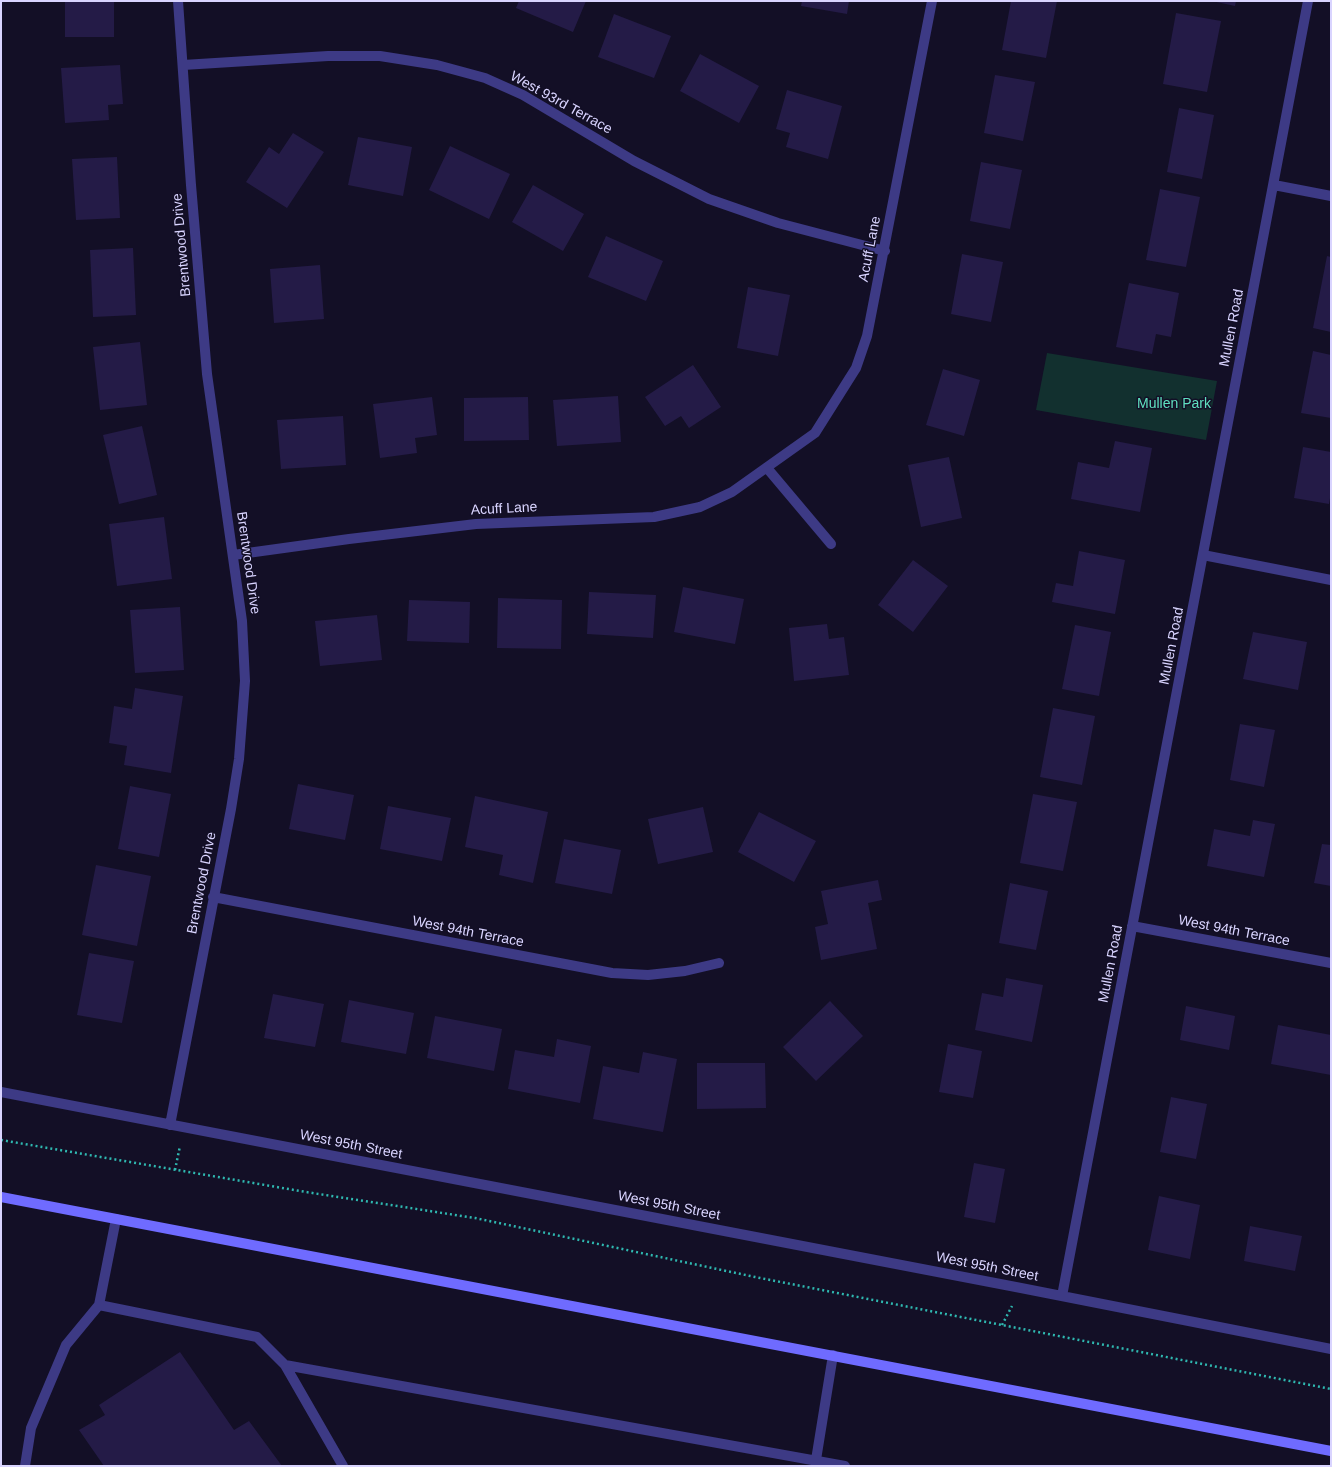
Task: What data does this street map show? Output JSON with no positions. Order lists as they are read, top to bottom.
{
  "streets": {
    "street": [
      "West 93rd Terrace",
      "Brentwood Drive",
      "Acuff Lane",
      "Mullen Road",
      "West 94th Terrace",
      "West 95th Street"
    ]
  },
  "crossings": [
    ["West 93rd Terrace", "Brentwood Drive"],
    ["West 93rd Terrace", "Acuff Lane"],
    ["Brentwood Drive", "Acuff Lane"],
    ["Brentwood Drive", "West 94th Terrace"],
    ["Brentwood Drive", "West 95th Street"],
    ["Mullen Road", "West 94th Terrace"],
    ["Mullen Road", "West 95th Street"]
  ],
  "parks": ["Mullen Park"]
}
